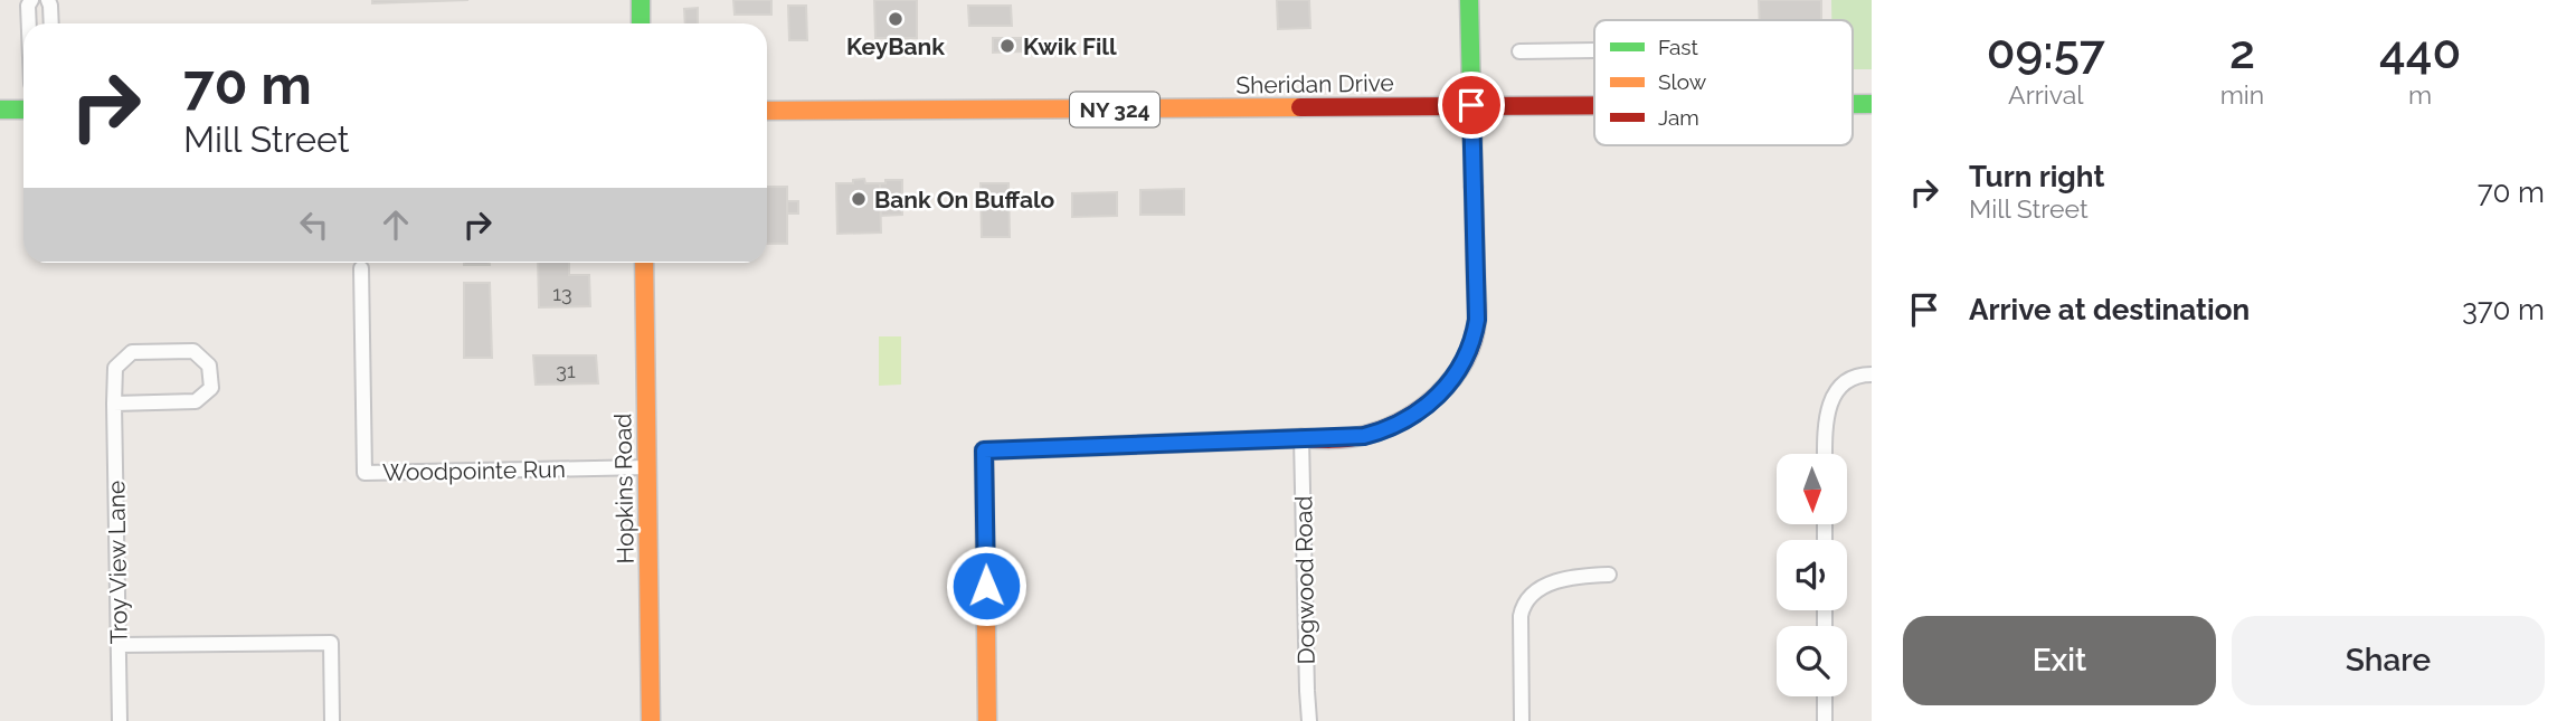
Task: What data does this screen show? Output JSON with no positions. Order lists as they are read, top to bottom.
{
  "streets": {
    "street": [
      "Sheridan Drive",
      "NY 324",
      "Woodpointe Run",
      "Hopkins Road",
      "Troy View Lane",
      "Dogwood Road"
    ]
  },
  "crossings": [
    ["Woodpointe Run", "Hopkins Road"]
  ],
  "places": ["KeyBank", "Kwik Fill", "Bank On Buffalo"],
  "house_numbers": ["13", "31"],
  "legend": ["Fast", "Slow", "Jam"],
  "north": "bottom",
  "page": {
    "eta": [
      "09:57",
      "Arrival",
      "2",
      "min",
      "440",
      "m"
    ],
    "turn": ["70 m", "Mill Street"],
    "list": [
      {
        "name": "Turn right",
        "note": "Mill Street",
        "value": "70 m"
      },
      {
        "name": "Arrive at destination",
        "value": "370 m"
      }
    ],
    "buttons": ["Exit", "Share"]
  }
}
